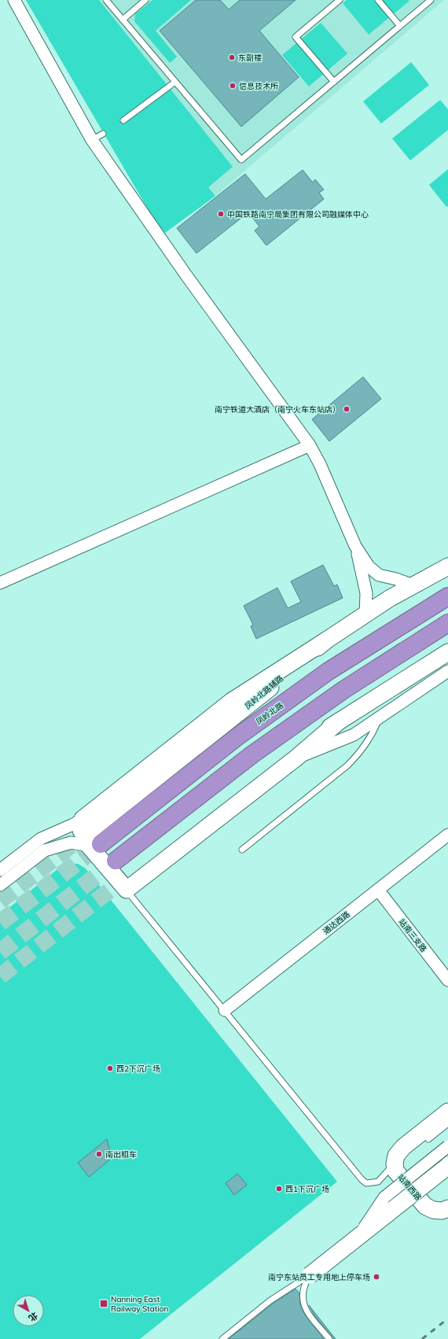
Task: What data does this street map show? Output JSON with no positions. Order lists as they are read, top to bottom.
{
  "streets": {
    "highway": ["凤岭北路"],
    "main road": ["凤岭北路辅路", "站南西路"],
    "street": ["通达西路", "站南三支路"]
  },
  "crossings": [
    ["凤岭北路辅路", "凤岭北路"],
    ["通达西路", "站南三支路"]
  ],
  "places": {
    "other": [
      "东副楼",
      "信息技术所",
      "中国铁路南宁局集团有限公司融媒体中心",
      "南宁铁道大酒店（南宁火车东站店）",
      "西2下沉广场",
      "南出租车",
      "西1下沉广场",
      "南宁东站员工专用地上停车场"
    ],
    "transit": ["Nanning East Railway Station"]
  },
  "north": "bottom right"
}
